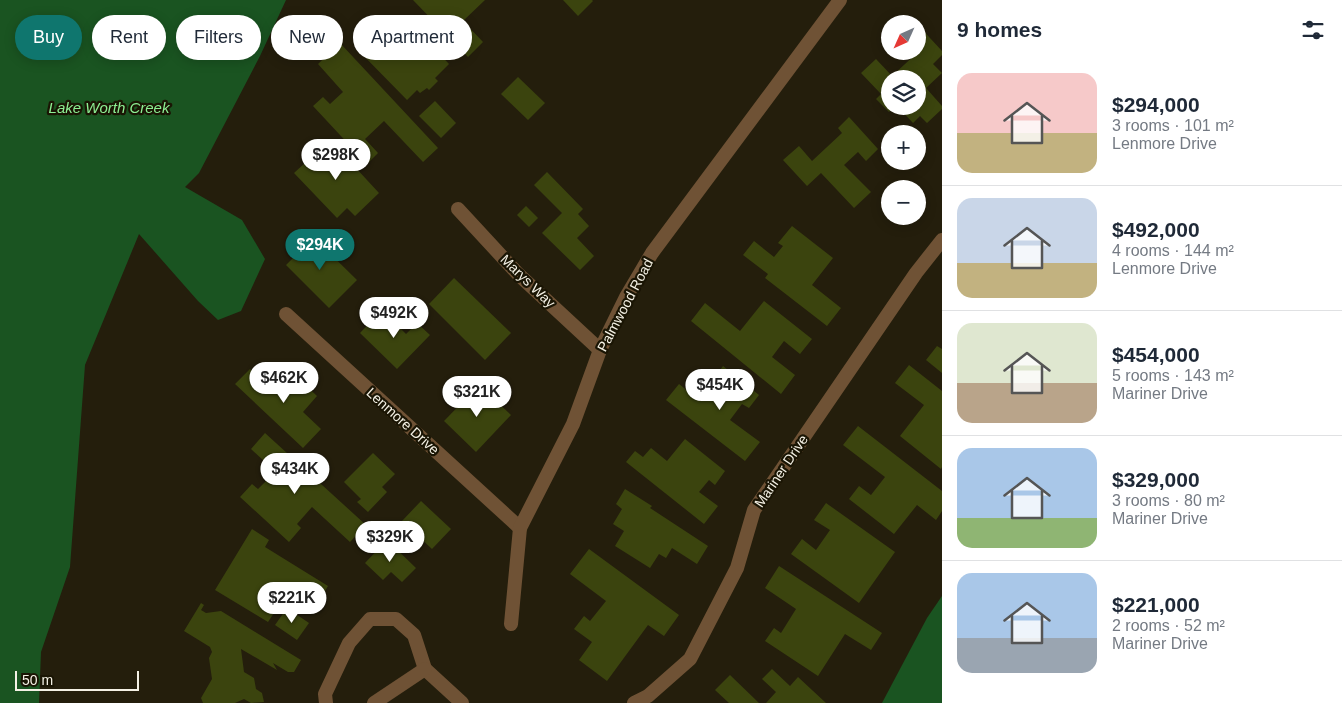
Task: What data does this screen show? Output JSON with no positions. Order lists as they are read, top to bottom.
{
  "streets": {
    "street": [
      "Marys Way",
      "Palmwood Road",
      "Lenmore Drive",
      "Mariner Drive"
    ]
  },
  "crossings": [
    ["Marys Way", "Palmwood Road"],
    ["Palmwood Road", "Lenmore Drive"]
  ],
  "water": ["Lake Worth Creek"],
  "scale_bar": "50 m",
  "north": "bottom left",
  "page": {
    "heading": "9 homes",
    "map_buttons": ["+", "−"],
    "chip": [
      "Buy",
      "Rent",
      "Filters",
      "New",
      "Apartment"
    ],
    "list": [
      {
        "name": "$294,000",
        "note": "3 rooms · 101 m² · Lenmore Drive"
      },
      {
        "name": "$492,000",
        "note": "4 rooms · 144 m² · Lenmore Drive"
      },
      {
        "name": "$454,000",
        "note": "5 rooms · 143 m² · Mariner Drive"
      },
      {
        "name": "$329,000",
        "note": "3 rooms · 80 m² · Mariner Drive"
      },
      {
        "name": "$221,000",
        "note": "2 rooms · 52 m² · Mariner Drive"
      }
    ],
    "price": [
      "$298K",
      "$294K",
      "$492K",
      "$462K",
      "$454K",
      "$321K",
      "$434K",
      "$329K",
      "$221K"
    ],
    "scale": "50 m"
  }
}
